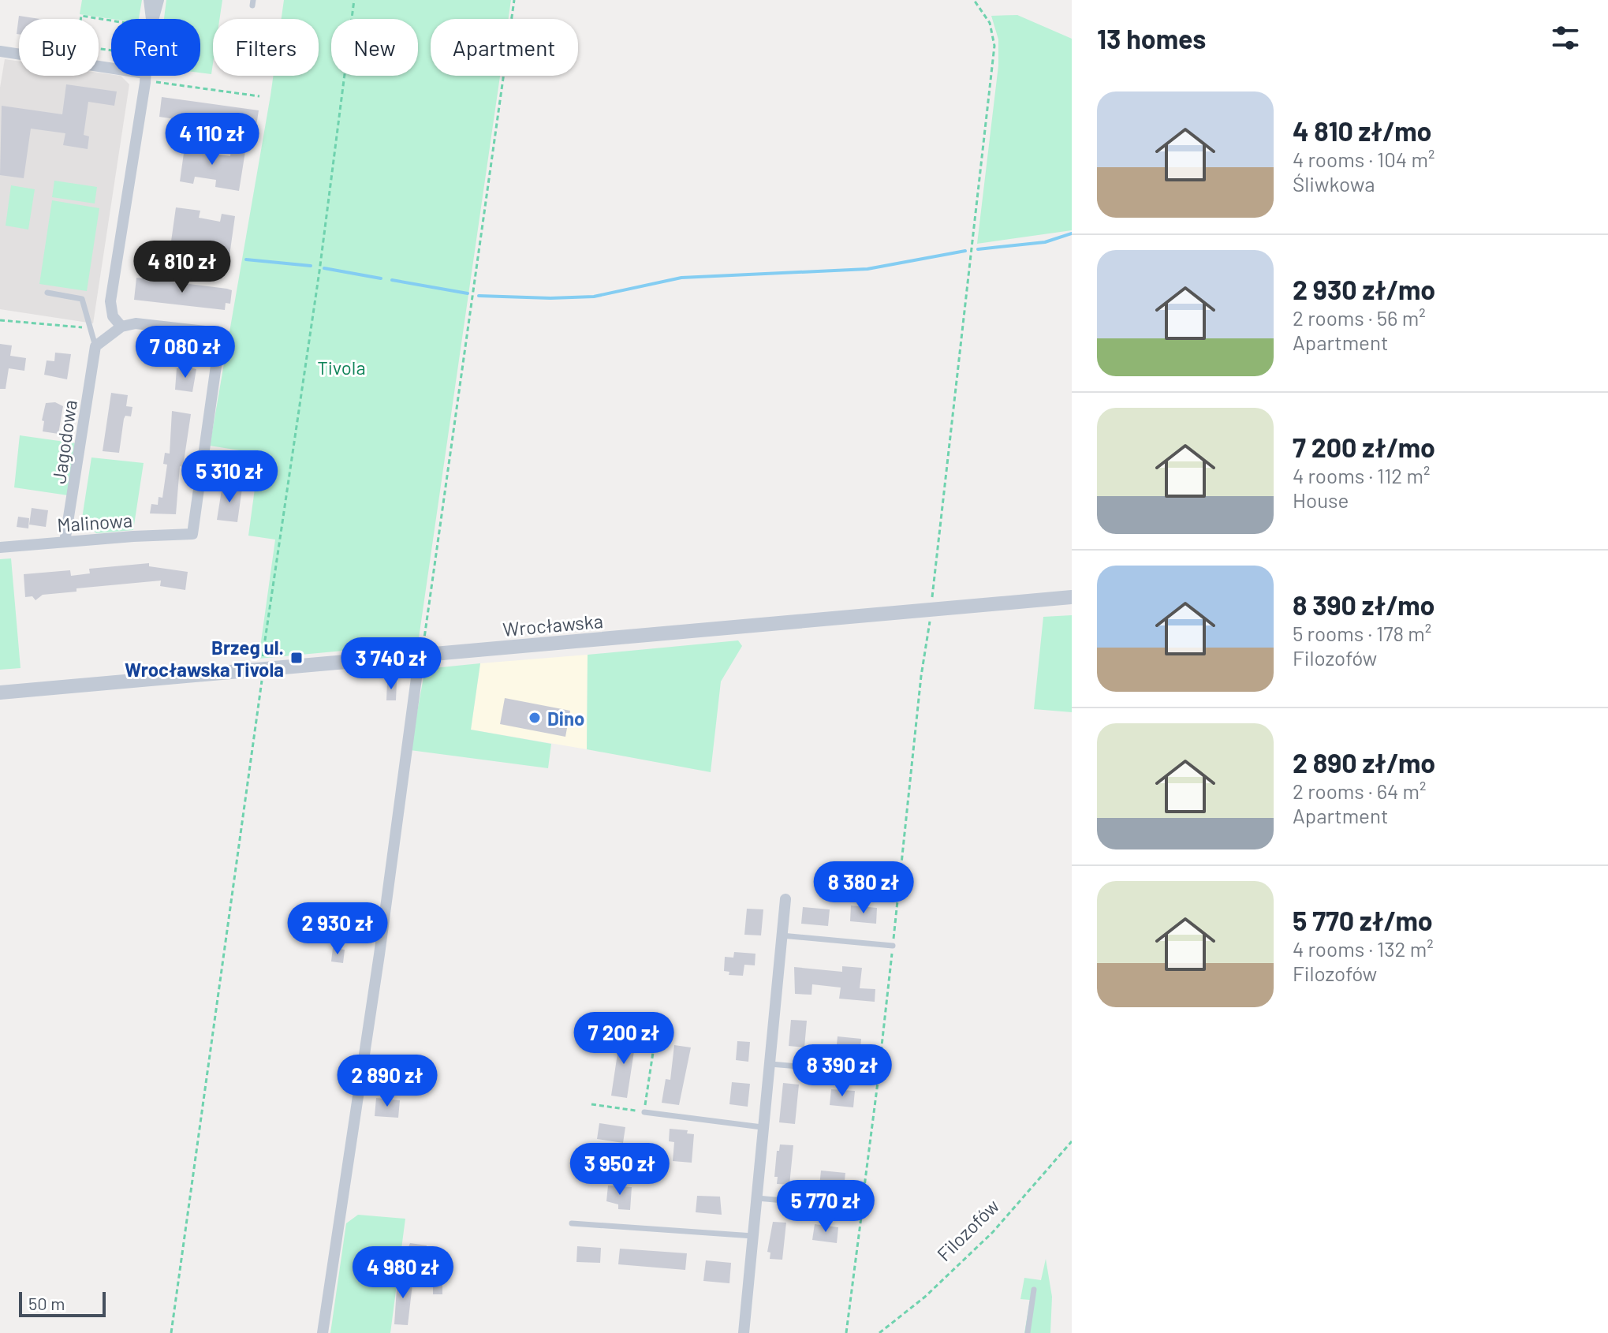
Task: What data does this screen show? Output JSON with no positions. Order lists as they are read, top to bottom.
{
  "streets": {
    "street": ["Jagodowa", "Malinowa", "Wrocławska"],
    "path": ["Filozofów"]
  },
  "crossings": [
    ["Jagodowa", "Malinowa"]
  ],
  "parks": ["Tivola"],
  "places": {
    "transit": ["Brzeg ul. Wrocławska Tivola"],
    "other": ["Dino"]
  },
  "scale_bar": "50 m",
  "page": {
    "heading": "13 homes",
    "chip": [
      "Buy",
      "Rent",
      "Filters",
      "New",
      "Apartment"
    ],
    "list": [
      {
        "name": "4 810 zł/mo",
        "note": "4 rooms · 104 m² · Śliwkowa"
      },
      {
        "name": "2 930 zł/mo",
        "note": "2 rooms · 56 m² · Apartment"
      },
      {
        "name": "7 200 zł/mo",
        "note": "4 rooms · 112 m² · House"
      },
      {
        "name": "8 390 zł/mo",
        "note": "5 rooms · 178 m² · Filozofów"
      },
      {
        "name": "2 890 zł/mo",
        "note": "2 rooms · 64 m² · Apartment"
      },
      {
        "name": "5 770 zł/mo",
        "note": "4 rooms · 132 m² · Filozofów"
      }
    ],
    "price": [
      "4 110 zł",
      "4 810 zł",
      "7 080 zł",
      "5 310 zł",
      "3 740 zł",
      "8 380 zł",
      "2 930 zł",
      "7 200 zł",
      "8 390 zł",
      "2 890 zł",
      "3 950 zł",
      "5 770 zł",
      "4 980 zł"
    ],
    "scale": "50 m"
  }
}
